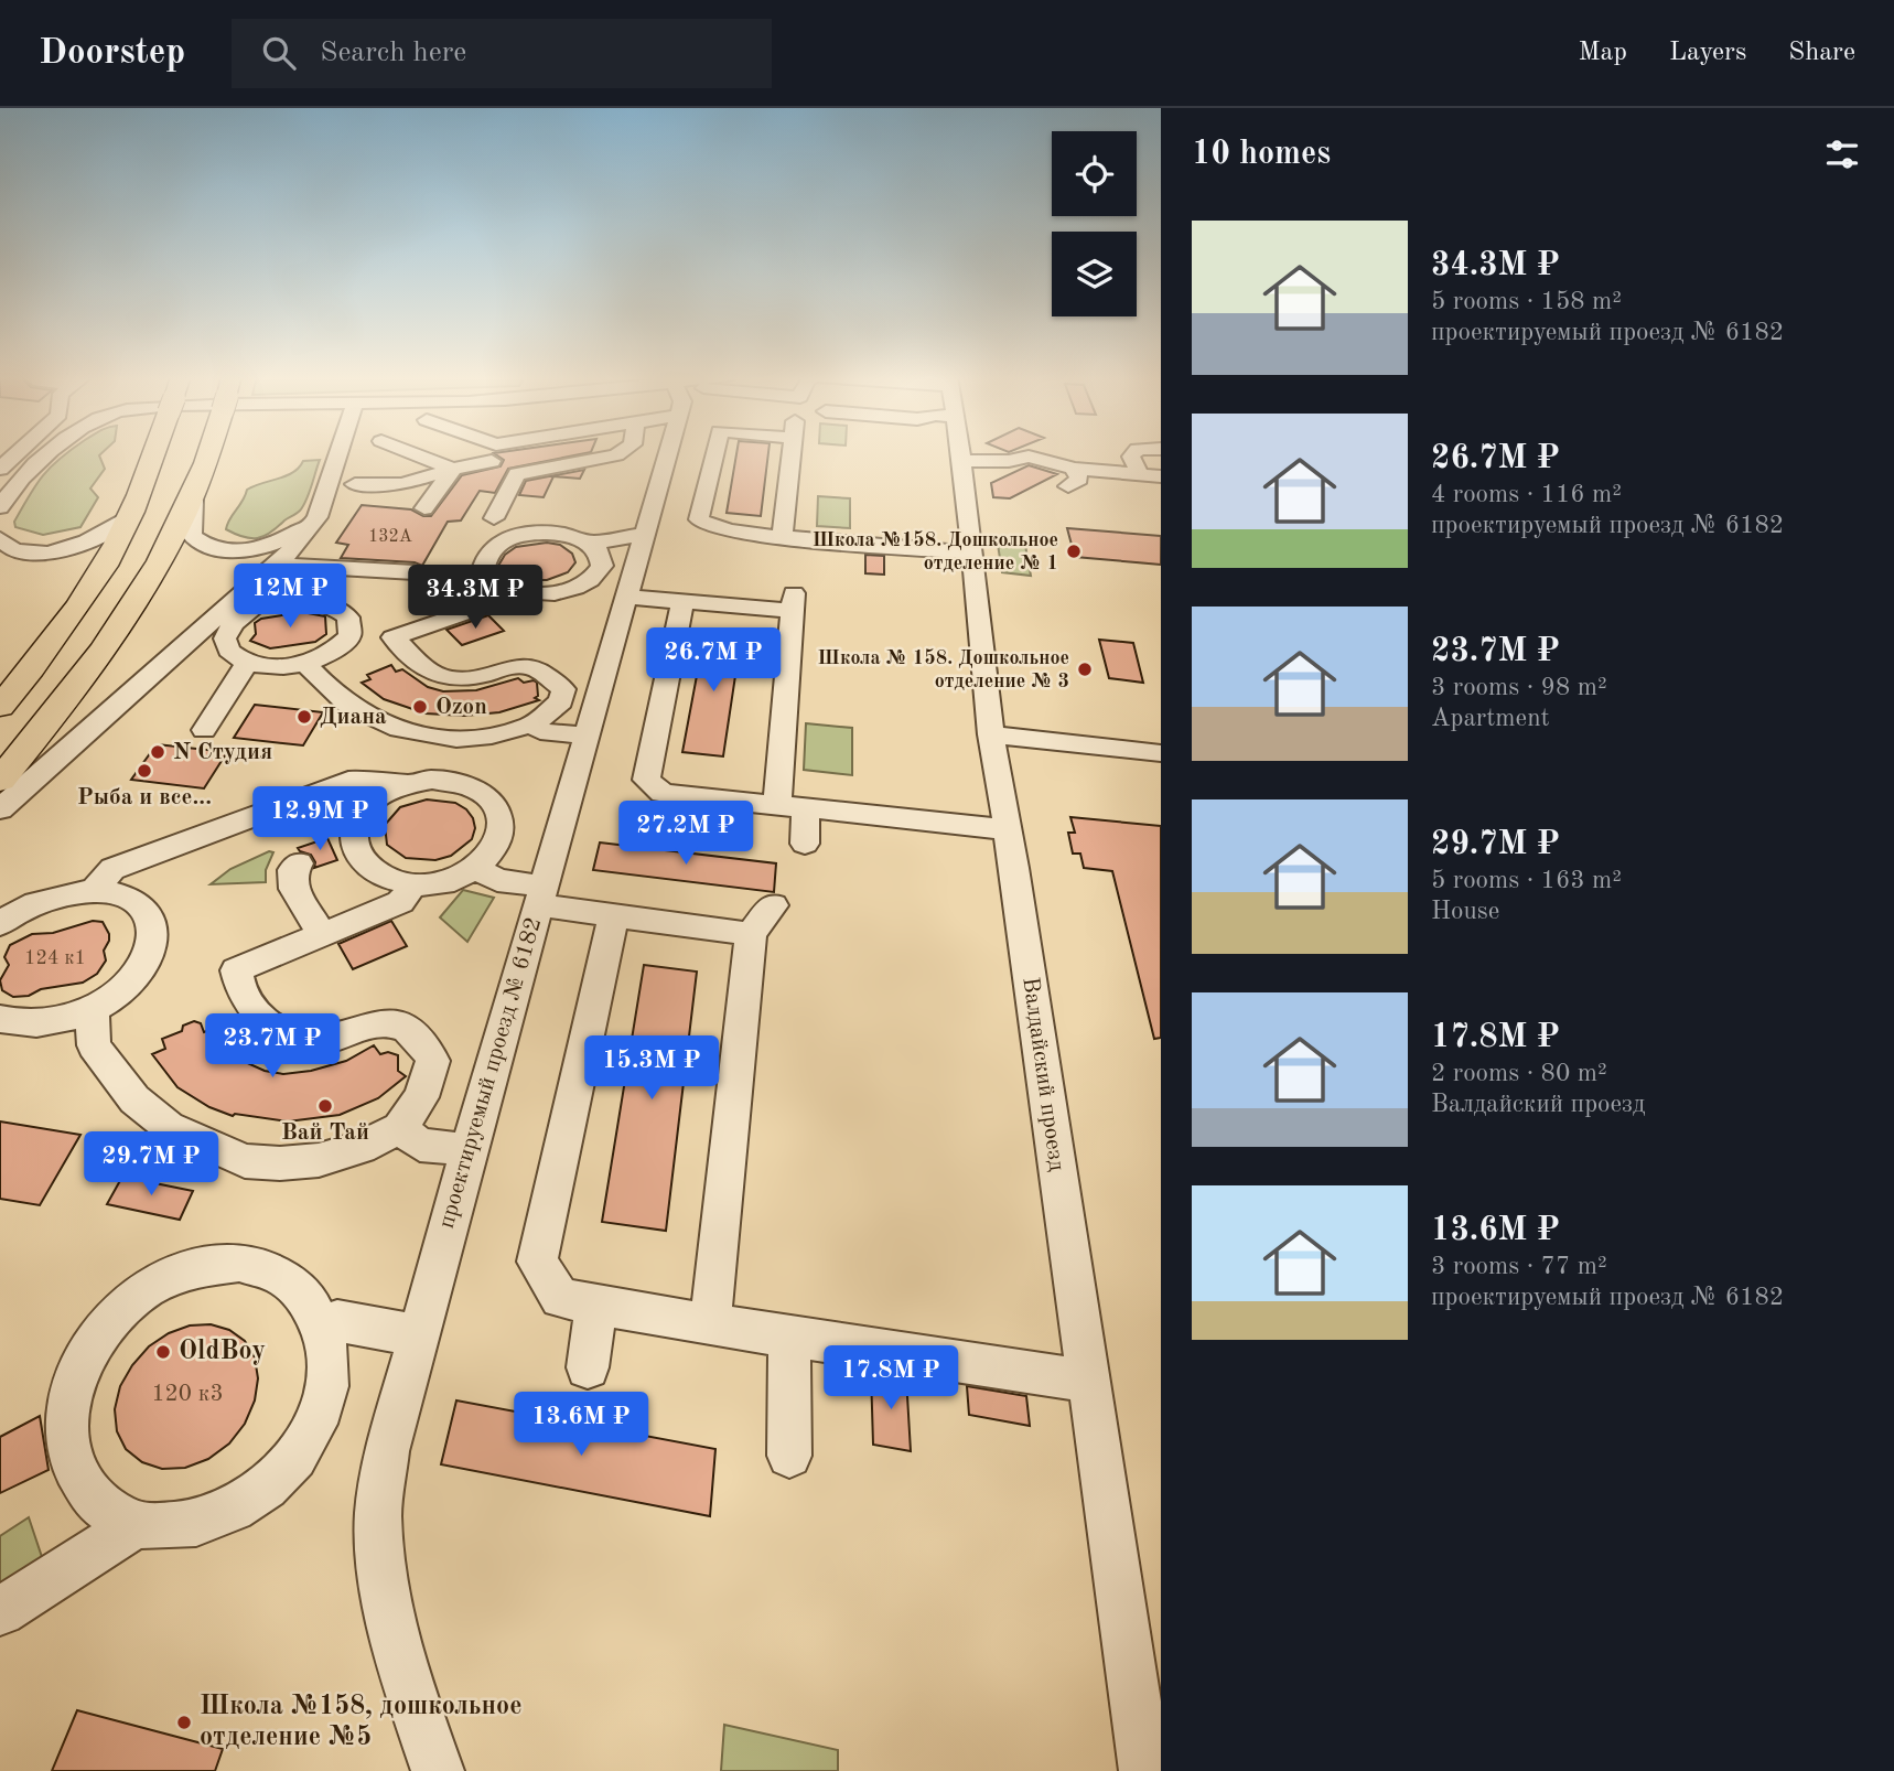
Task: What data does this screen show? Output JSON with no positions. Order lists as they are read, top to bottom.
{
  "streets": {
    "street": ["проектируемый проезд № 6182", "Валдайский проезд"]
  },
  "places": [
    "Школа №158. Дошкольное отделение № 1",
    "Школа № 158. Дошкольное отделение № 3",
    "Ozon",
    "Диана",
    "N Студия",
    "Рыба и все...",
    "Вай Тай",
    "OldBoy",
    "Школа №158, дошкольное отделение №5"
  ],
  "house_numbers": ["132А", "124 к1", "120 к3"],
  "page": {
    "header": "Doorstep",
    "search": "Search here",
    "nav": ["Map", "Layers", "Share"],
    "heading": "10 homes",
    "list": [
      {
        "name": "34.3M ₽",
        "note": "5 rooms · 158 m² · проектируемый проезд № 6182"
      },
      {
        "name": "26.7M ₽",
        "note": "4 rooms · 116 m² · проектируемый проезд № 6182"
      },
      {
        "name": "23.7M ₽",
        "note": "3 rooms · 98 m² · Apartment"
      },
      {
        "name": "29.7M ₽",
        "note": "5 rooms · 163 m² · House"
      },
      {
        "name": "17.8M ₽",
        "note": "2 rooms · 80 m² · Валдайский проезд"
      },
      {
        "name": "13.6M ₽",
        "note": "3 rooms · 77 m² · проектируемый проезд № 6182"
      }
    ],
    "price": [
      "12M ₽",
      "34.3M ₽",
      "26.7M ₽",
      "12.9M ₽",
      "27.2M ₽",
      "23.7M ₽",
      "15.3M ₽",
      "29.7M ₽",
      "17.8M ₽",
      "13.6M ₽"
    ]
  }
}
